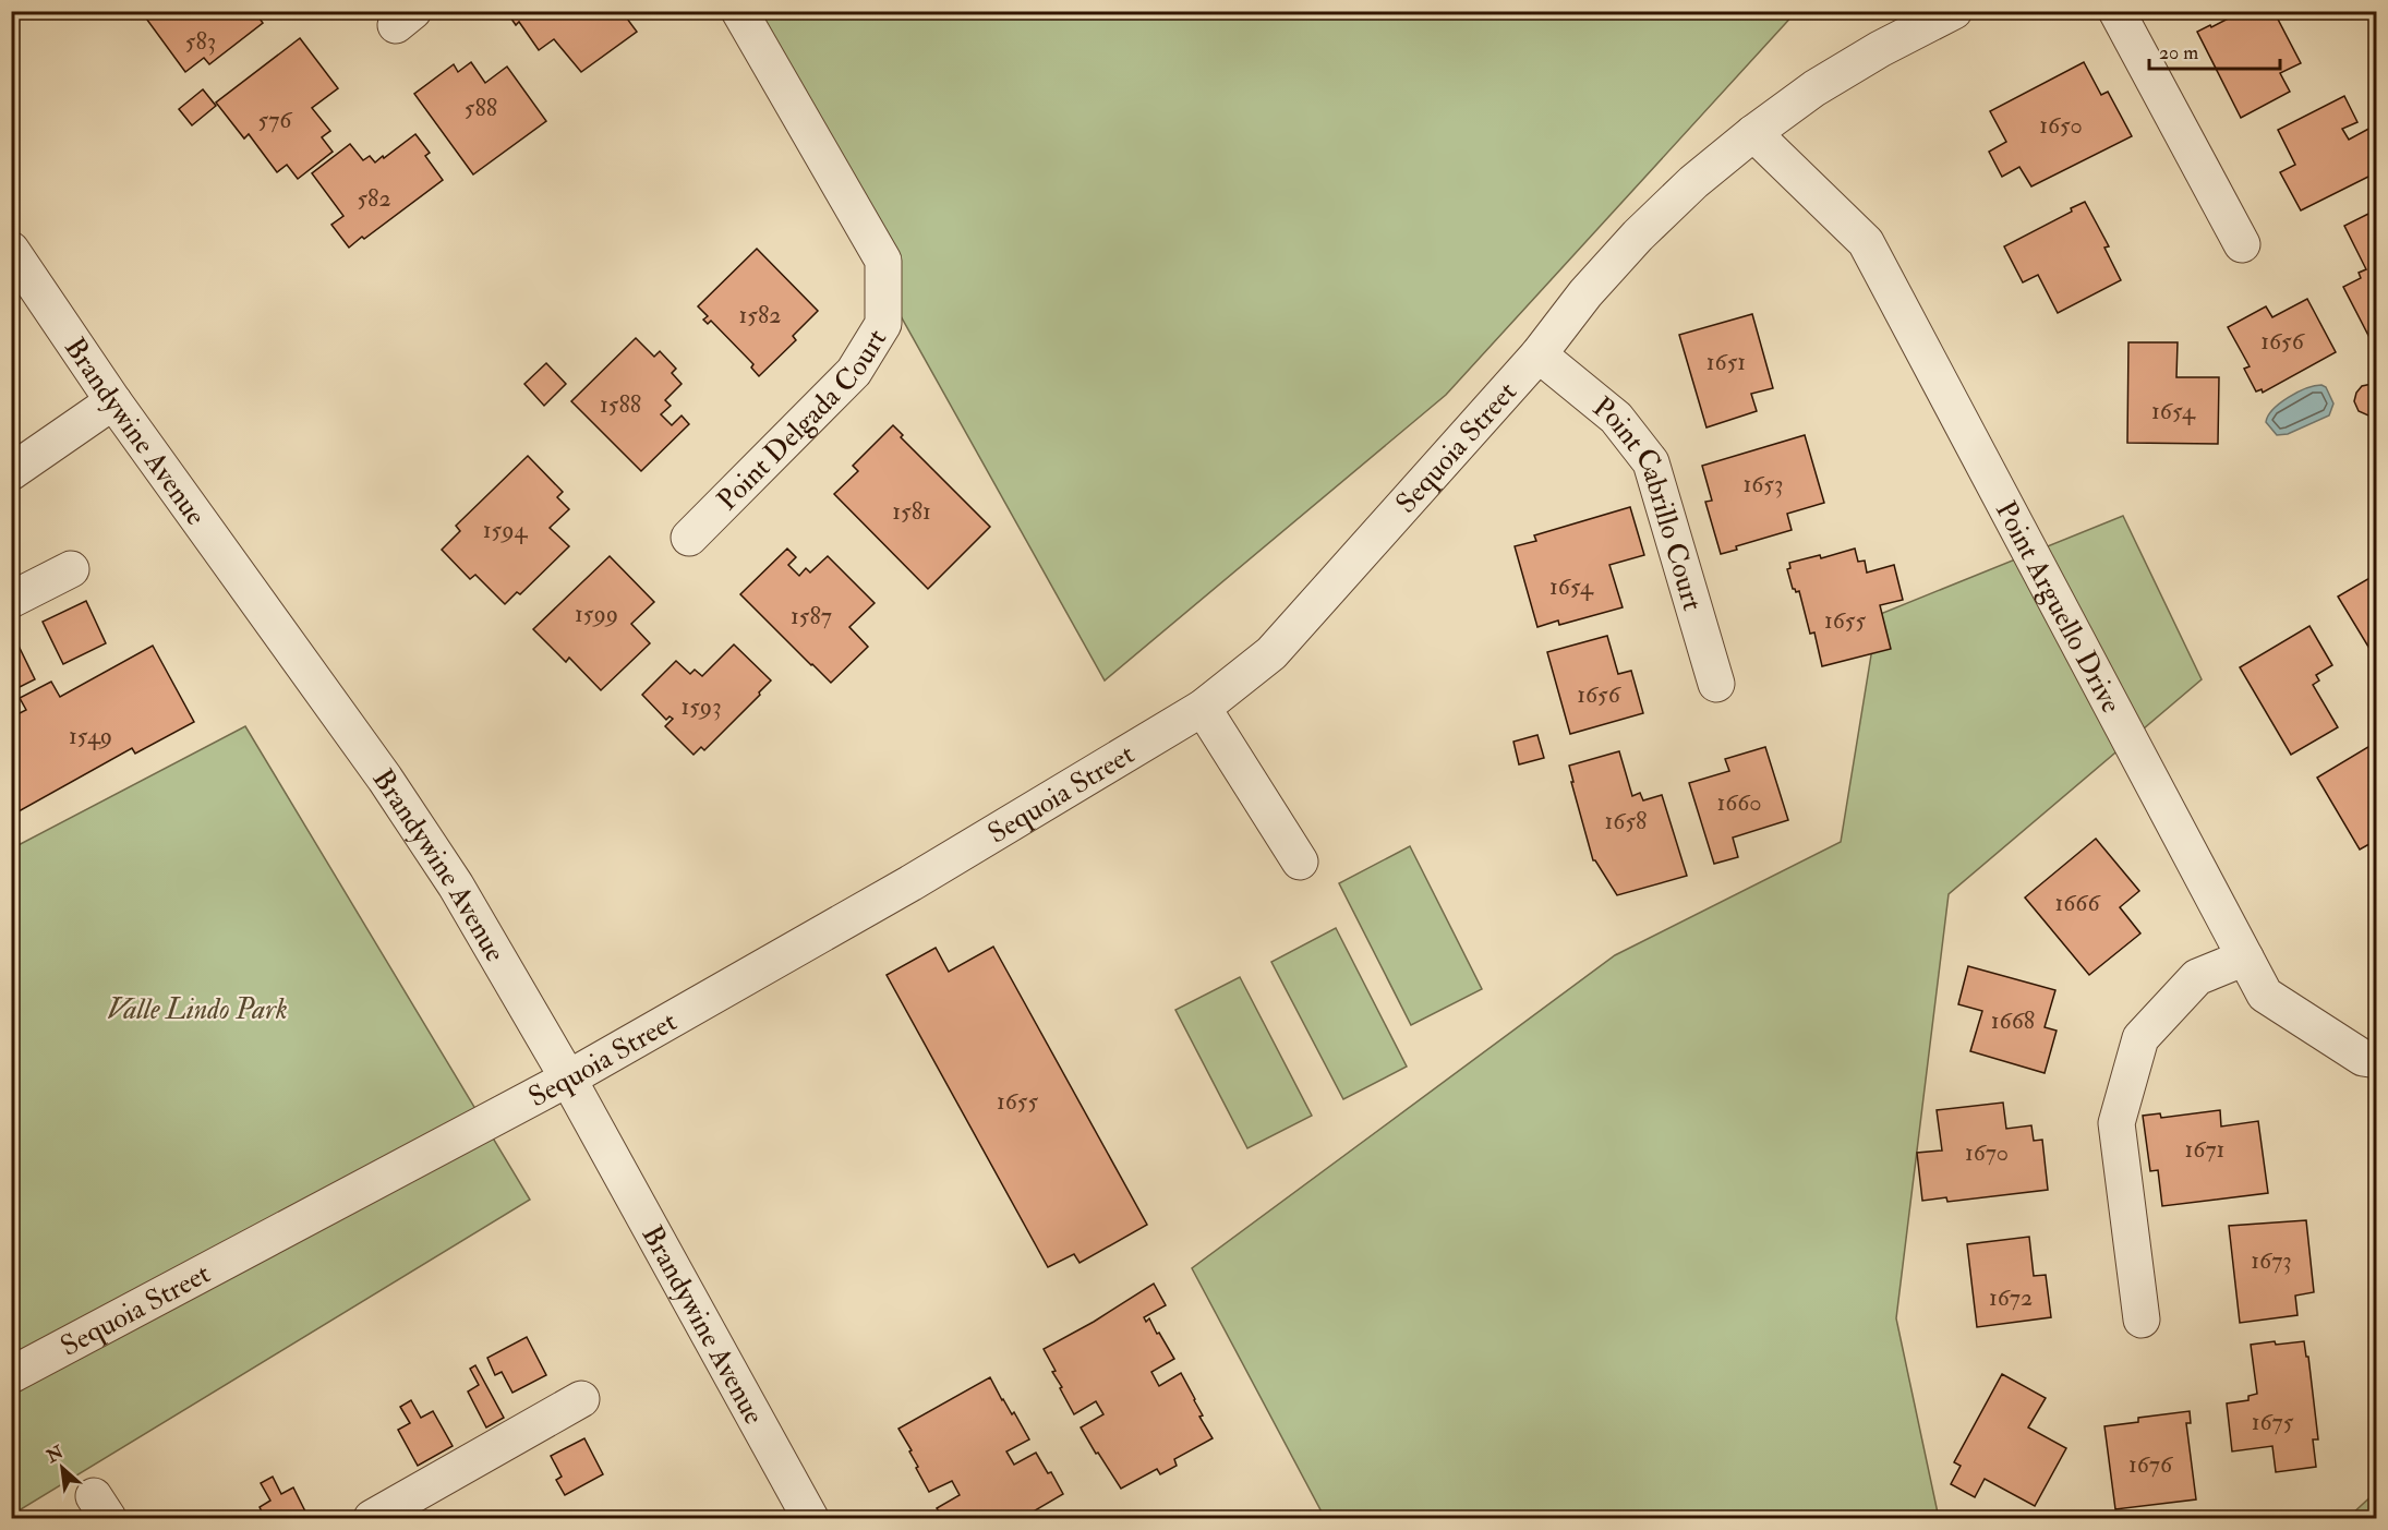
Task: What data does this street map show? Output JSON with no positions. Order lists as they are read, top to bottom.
{
  "streets": {
    "street": [
      "Point Delgada Court",
      "Brandywine Avenue",
      "Sequoia Street",
      "Point Cabrillo Court",
      "Point Arguello Drive"
    ]
  },
  "crossings": [
    ["Brandywine Avenue", "Sequoia Street"],
    ["Sequoia Street", "Point Cabrillo Court"],
    ["Sequoia Street", "Point Arguello Drive"]
  ],
  "parks": ["Valle Lindo Park"],
  "house_numbers": [
    "583",
    "588",
    "576",
    "1650",
    "582",
    "1582",
    "1656",
    "1651",
    "1588",
    "1654",
    "1653",
    "1581",
    "1594",
    "1654",
    "1599",
    "1587",
    "1655",
    "1656",
    "1593",
    "1549",
    "1660",
    "1658",
    "1666",
    "1668",
    "1655",
    "1671",
    "1670",
    "1673",
    "1672",
    "1675",
    "1676"
  ],
  "scale_bar": "20 m",
  "north": "top left"
}
